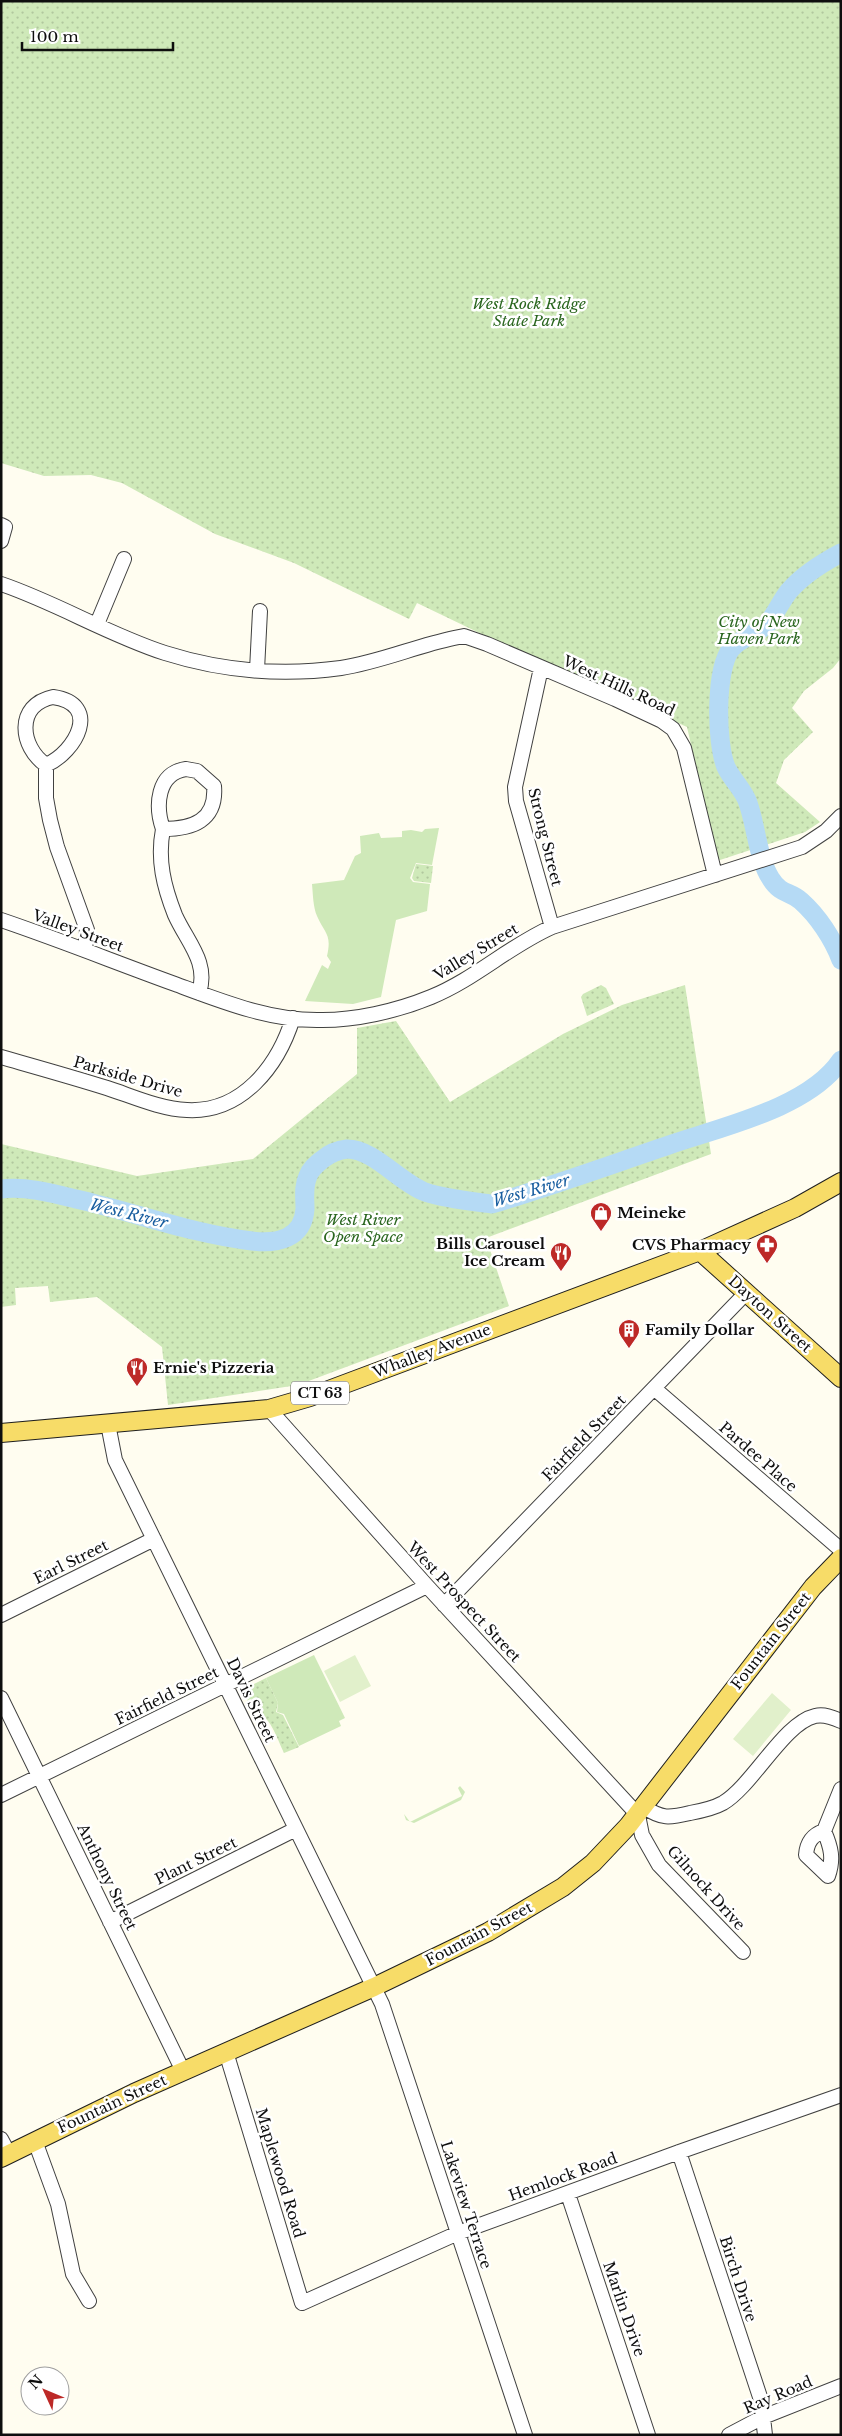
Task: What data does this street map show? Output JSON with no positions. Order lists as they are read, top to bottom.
{
  "streets": {
    "main road": [
      "Dayton Street",
      "Whalley Avenue",
      "CT 63",
      "Fountain Street"
    ],
    "street": [
      "West Hills Road",
      "Strong Street",
      "Valley Street",
      "Parkside Drive",
      "Fairfield Street",
      "Pardee Place",
      "Earl Street",
      "West Prospect Street",
      "Davis Street",
      "Plant Street",
      "Anthony Street",
      "Gilnock Drive",
      "Maplewood Road",
      "Hemlock Road",
      "Lakeview Terrace",
      "Birch Drive",
      "Marlin Drive",
      "Ray Road"
    ]
  },
  "crossings": [
    ["West Hills Road", "Strong Street"],
    ["West Hills Road", "Valley Street"],
    ["Strong Street", "Valley Street"],
    ["Valley Street", "Parkside Drive"],
    ["Dayton Street", "Whalley Avenue"],
    ["Dayton Street", "Fairfield Street"],
    ["Whalley Avenue", "West Prospect Street"],
    ["Whalley Avenue", "Davis Street"],
    ["Fairfield Street", "Pardee Place"],
    ["Fairfield Street", "West Prospect Street"],
    ["Fairfield Street", "Davis Street"],
    ["Fairfield Street", "Anthony Street"],
    ["Earl Street", "Davis Street"],
    ["West Prospect Street", "Fountain Street"],
    ["West Prospect Street", "Gilnock Drive"],
    ["Fountain Street", "Davis Street"],
    ["Fountain Street", "Anthony Street"],
    ["Fountain Street", "Gilnock Drive"],
    ["Fountain Street", "Maplewood Road"],
    ["Fountain Street", "Lakeview Terrace"],
    ["Davis Street", "Plant Street"],
    ["Davis Street", "Lakeview Terrace"],
    ["Plant Street", "Anthony Street"],
    ["Maplewood Road", "Hemlock Road"],
    ["Hemlock Road", "Lakeview Terrace"],
    ["Hemlock Road", "Birch Drive"],
    ["Hemlock Road", "Marlin Drive"],
    ["Birch Drive", "Ray Road"]
  ],
  "water": ["West River"],
  "parks": ["West Rock Ridge State Park", "City of New Haven Park", "West River Open Space"],
  "places": {
    "shop": ["Meineke"],
    "pharmacy": ["CVS Pharmacy"],
    "restaurant": ["Bills Carousel Ice Cream", "Ernie's Pizzeria"],
    "building": ["Family Dollar"]
  },
  "scale_bar": "100 m",
  "north": "top left"
}
